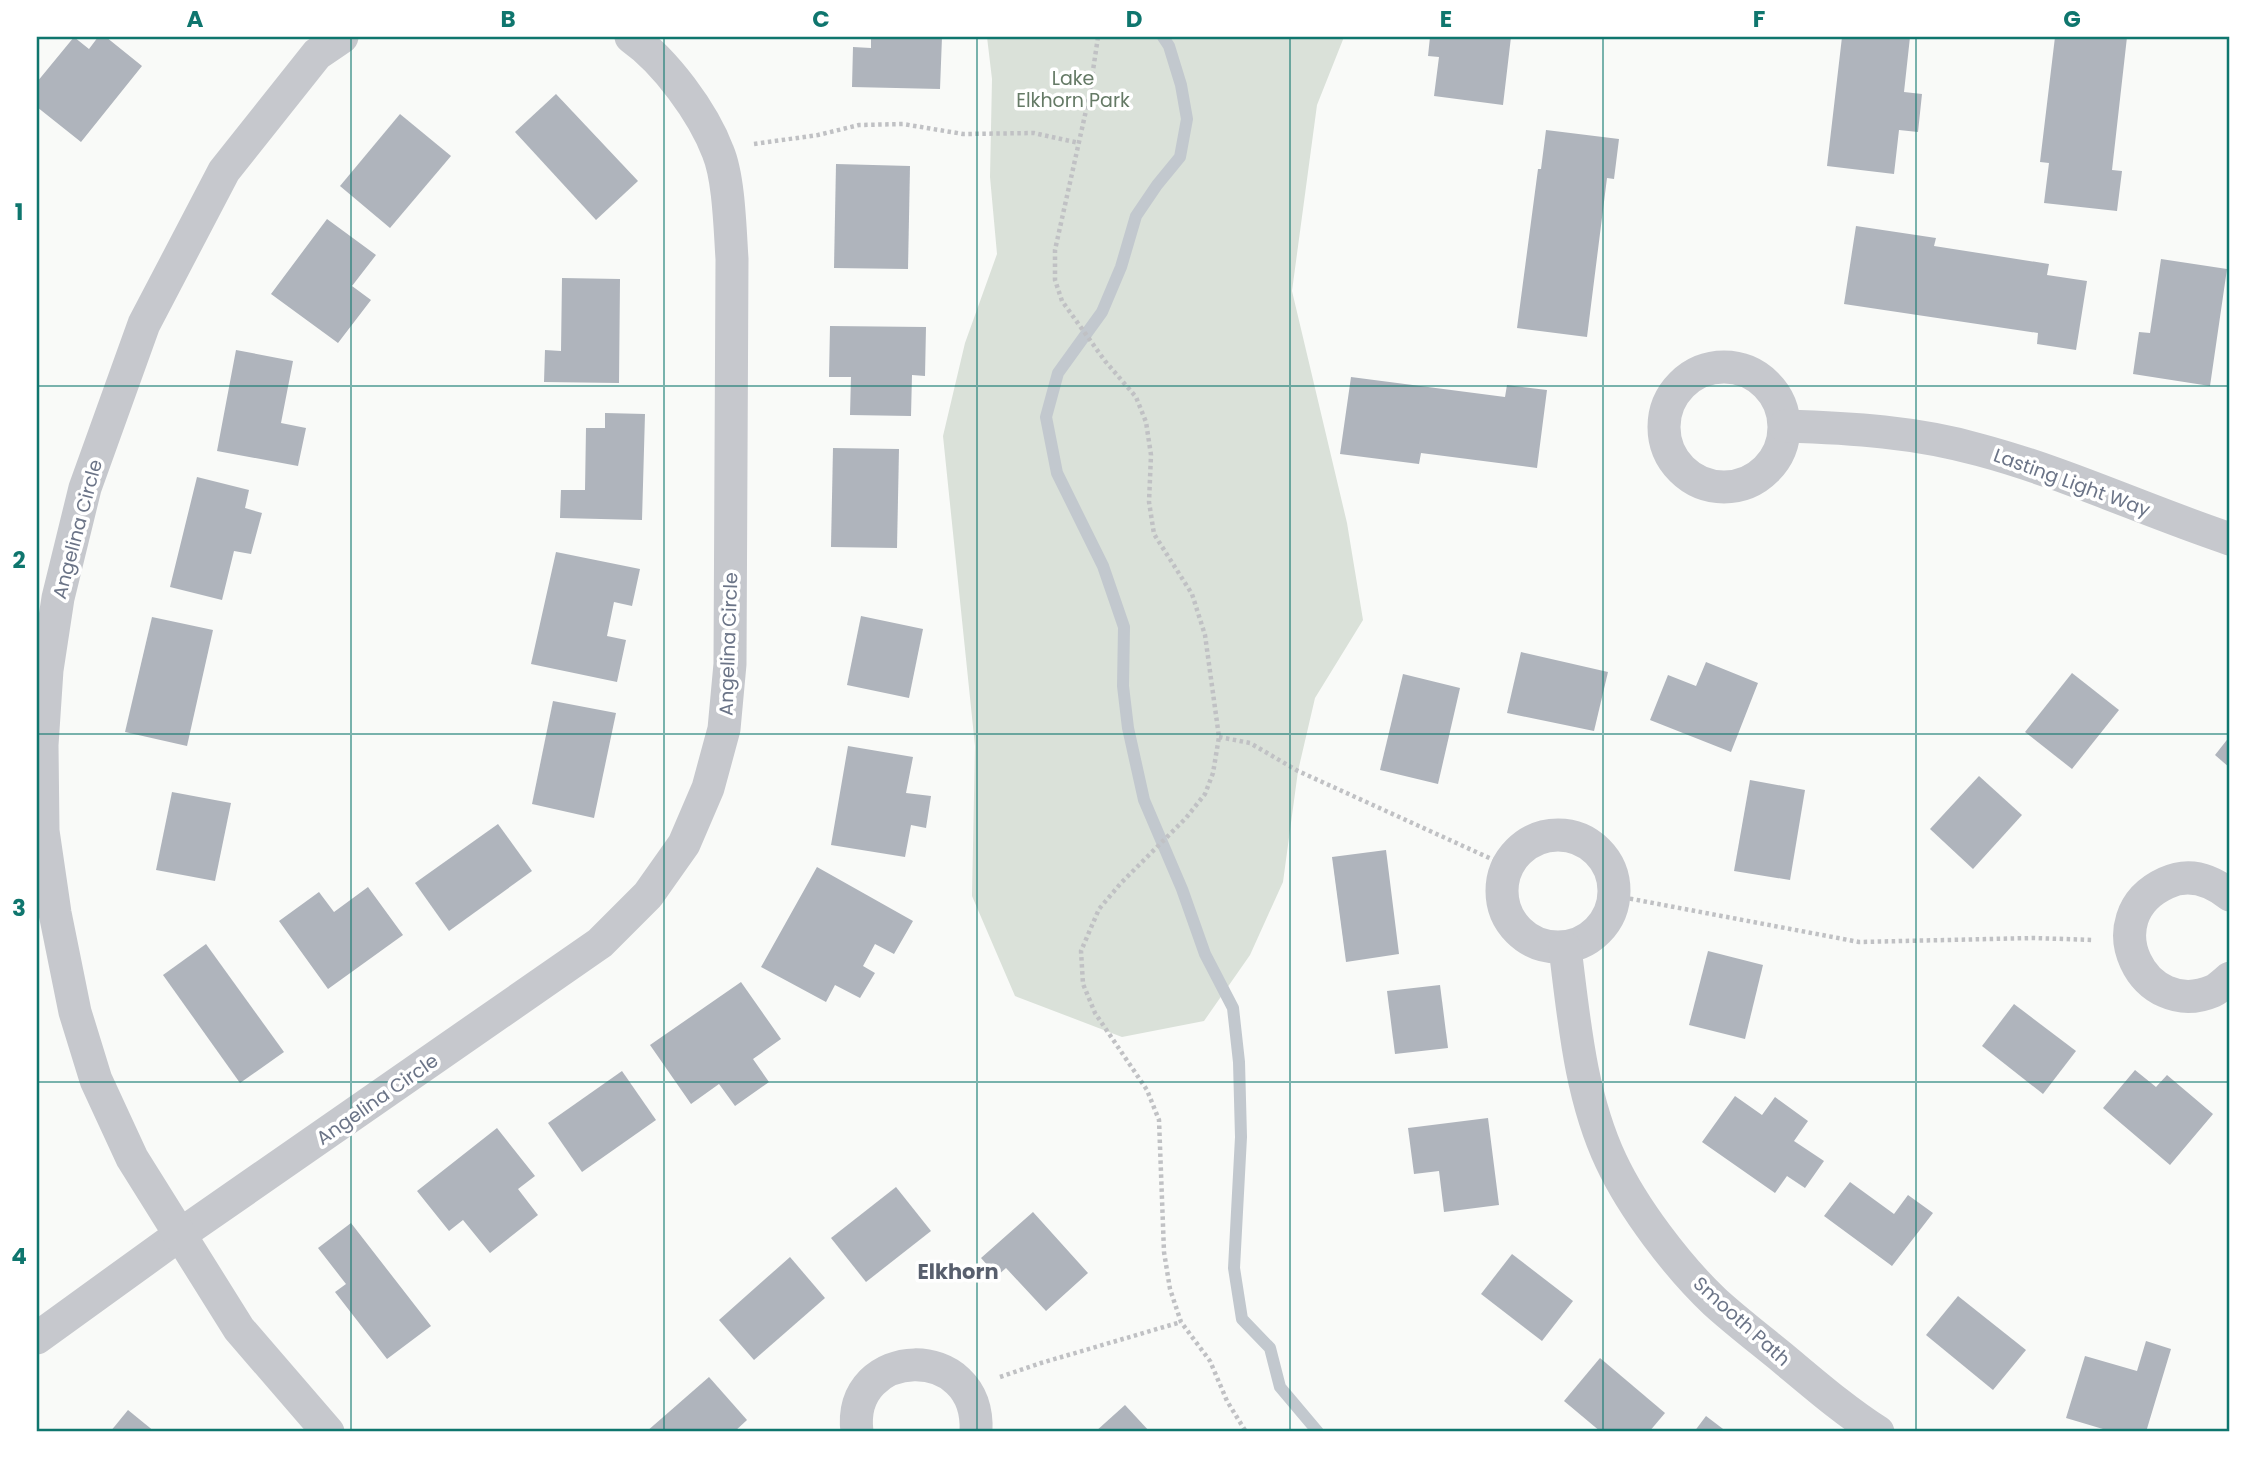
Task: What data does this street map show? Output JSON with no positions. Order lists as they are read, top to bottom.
{
  "streets": {
    "street": ["Lasting Light Way", "Angelina Circle", "Smooth Path"]
  },
  "districts": ["Elkhorn"],
  "parks": ["Lake Elkhorn Park"],
  "grid": {
    "columns": [
      "A",
      "B",
      "C",
      "D",
      "E",
      "F",
      "G"
    ],
    "rows": [
      "1",
      "2",
      "3",
      "4"
    ]
  }
}
